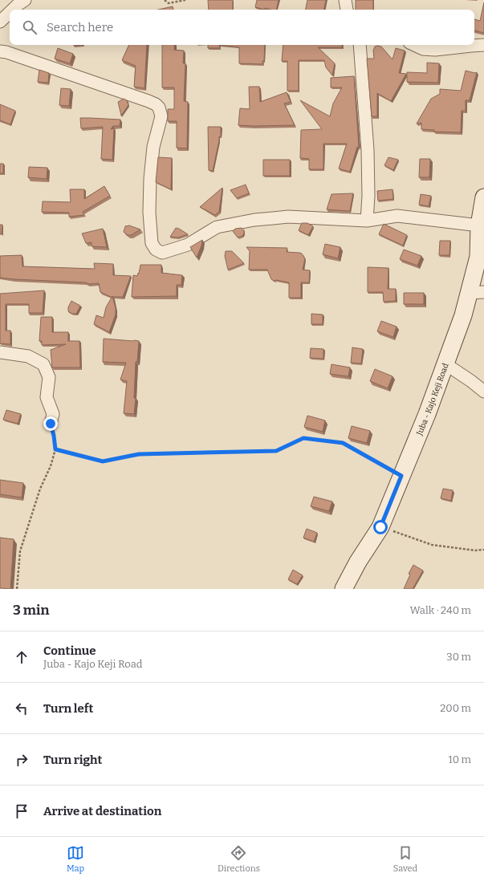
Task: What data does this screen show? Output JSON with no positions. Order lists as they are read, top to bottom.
{
  "streets": {
    "main road": ["Juba - Kajo Keji Road"]
  },
  "page": {
    "search": "Search here",
    "heading": ["3 min", "Walk · 240 m"],
    "list": [
      ["Continue", "Juba - Kajo Keji Road", "30 m"],
      ["Turn left", "200 m"],
      ["Turn right", "10 m"],
      "Arrive at destination"
    ],
    "nav": ["Map", "Directions", "Saved"]
  }
}
